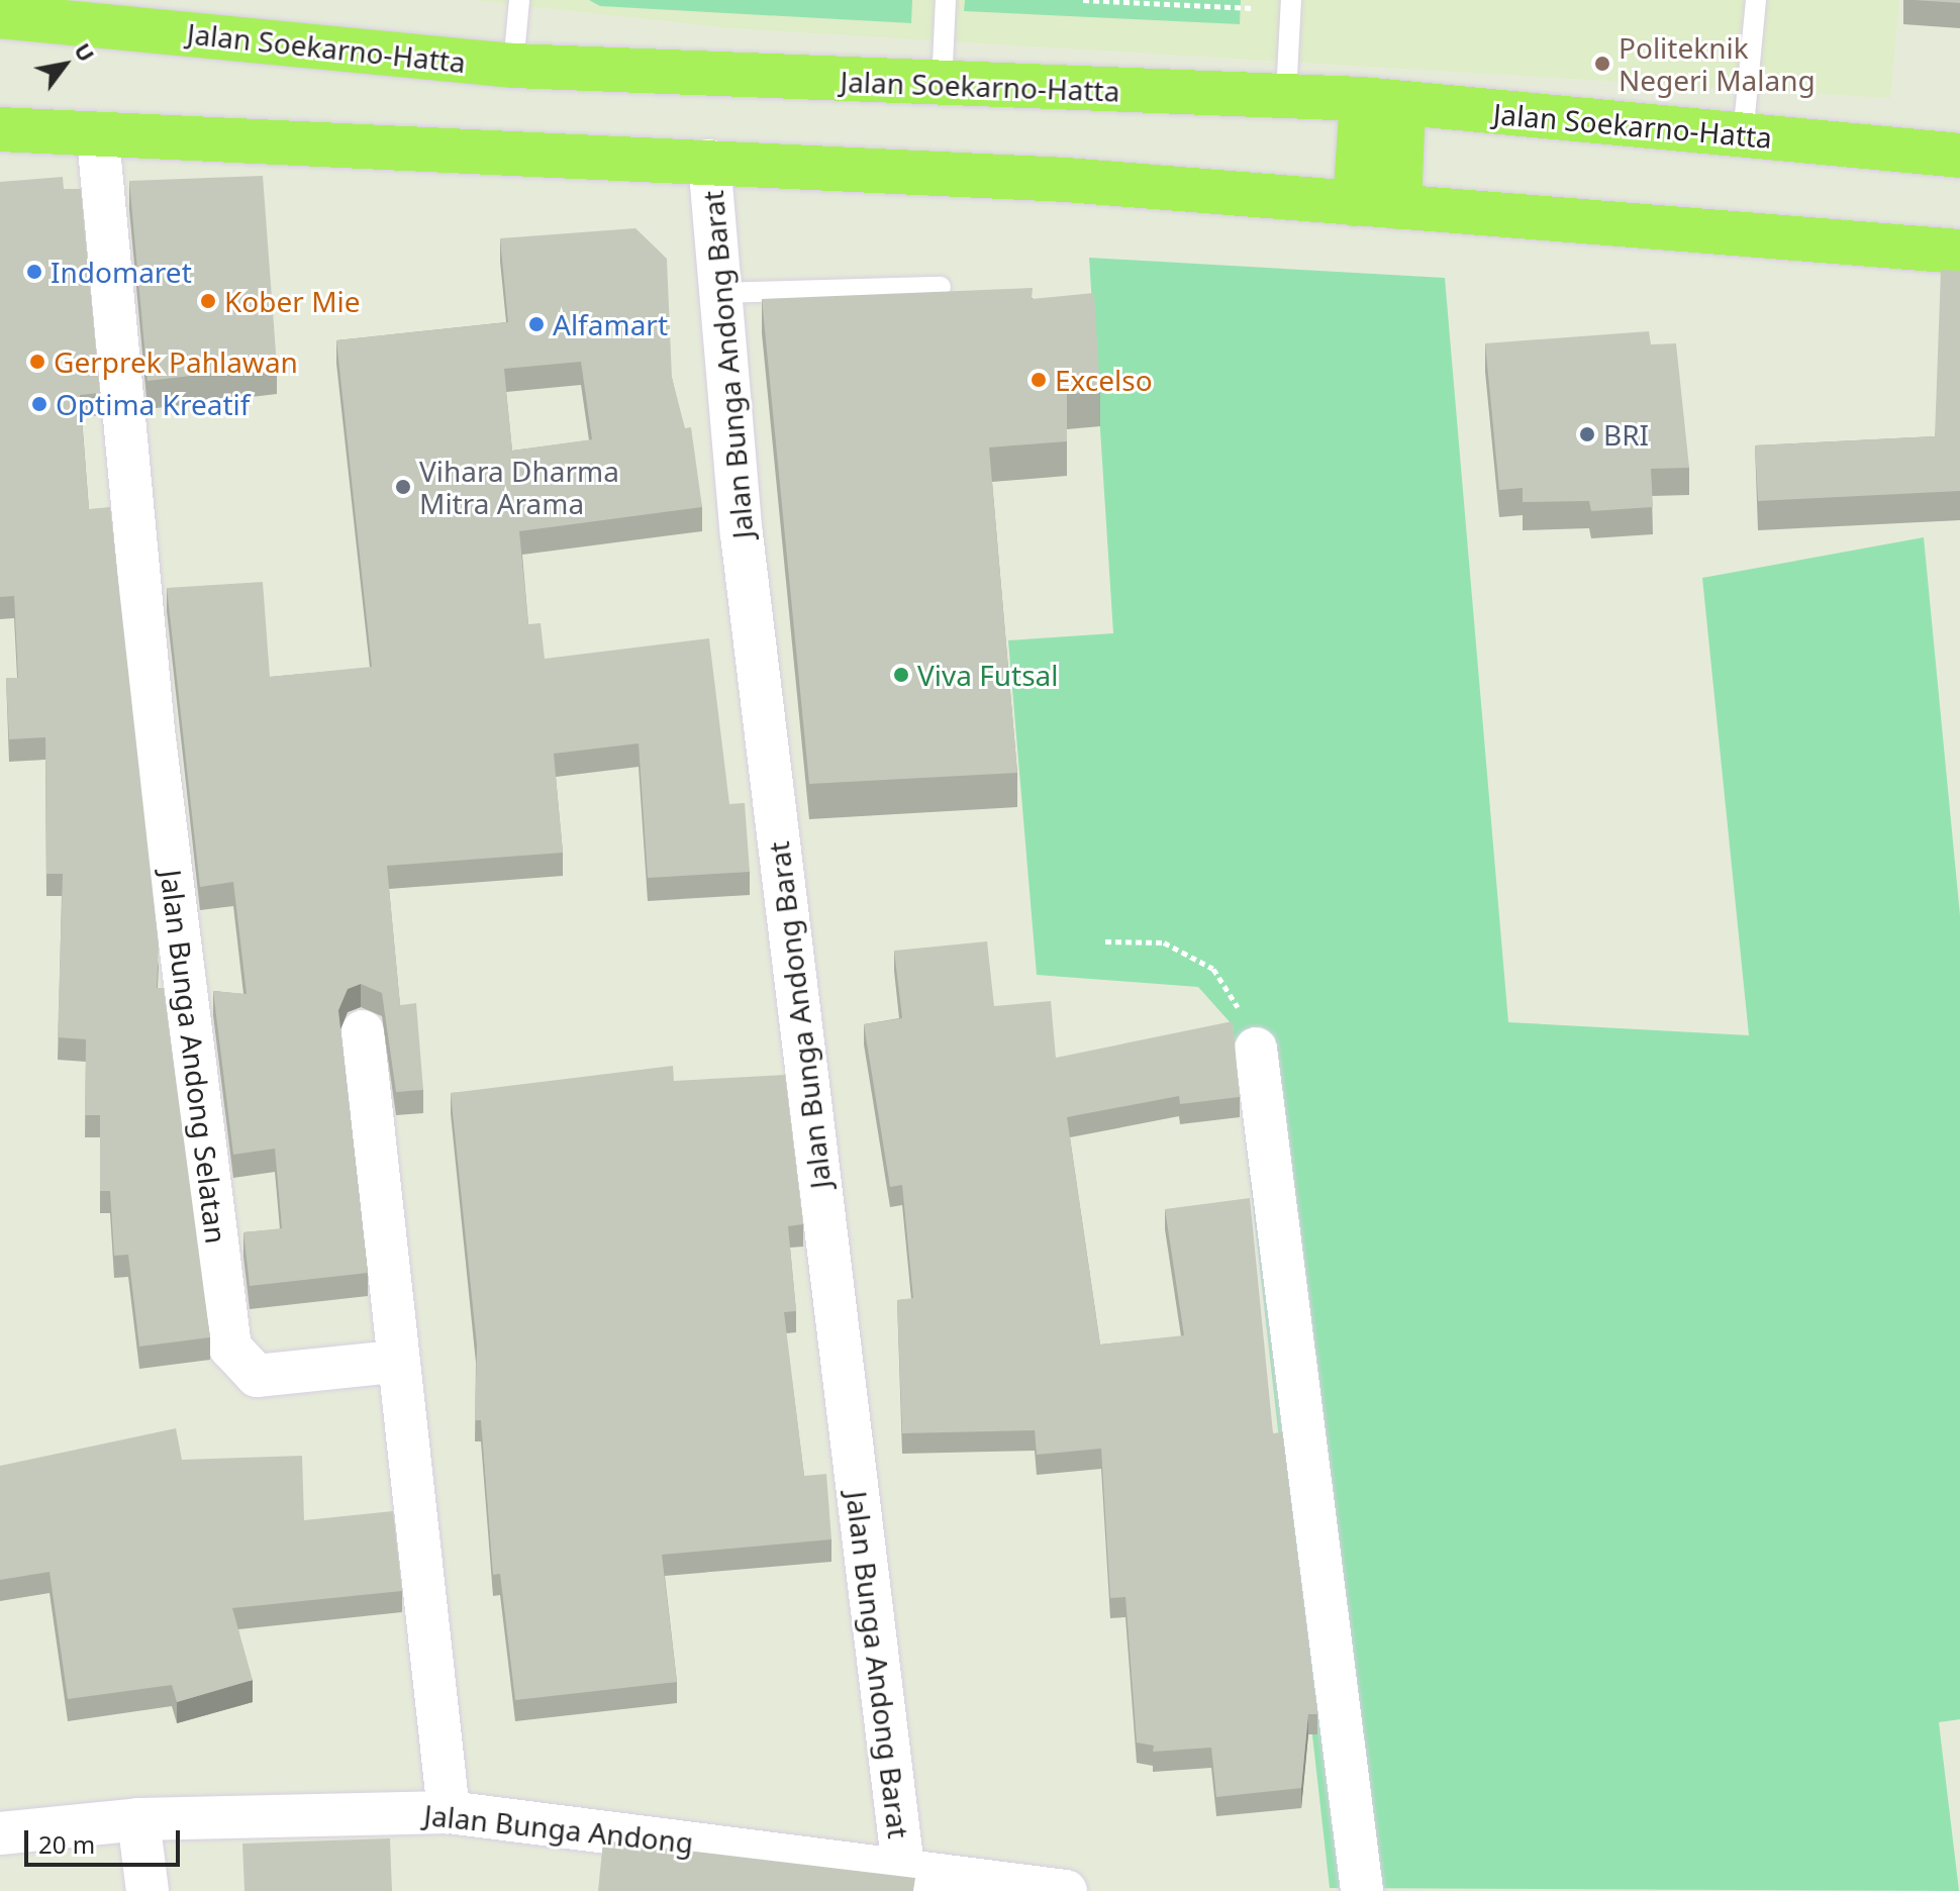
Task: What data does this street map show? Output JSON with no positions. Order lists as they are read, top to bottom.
{
  "streets": {
    "main road": ["Jalan Soekarno-Hatta"],
    "street": ["Jalan Bunga Andong Barat", "Jalan Bunga Andong Selatan", "Jalan Bunga Andong"]
  },
  "crossings": [
    ["Jalan Bunga Andong Barat", "Jalan Bunga Andong"]
  ],
  "places": [
    "Politeknik Negeri Malang",
    "Indomaret",
    "Kober Mie",
    "Alfamart",
    "Gerprek Pahlawan",
    "Excelso",
    "Optima Kreatif",
    "BRI",
    "Vihara Dharma Mitra Arama",
    "Viva Futsal"
  ],
  "scale_bar": "20 m",
  "north": "top right"
}
